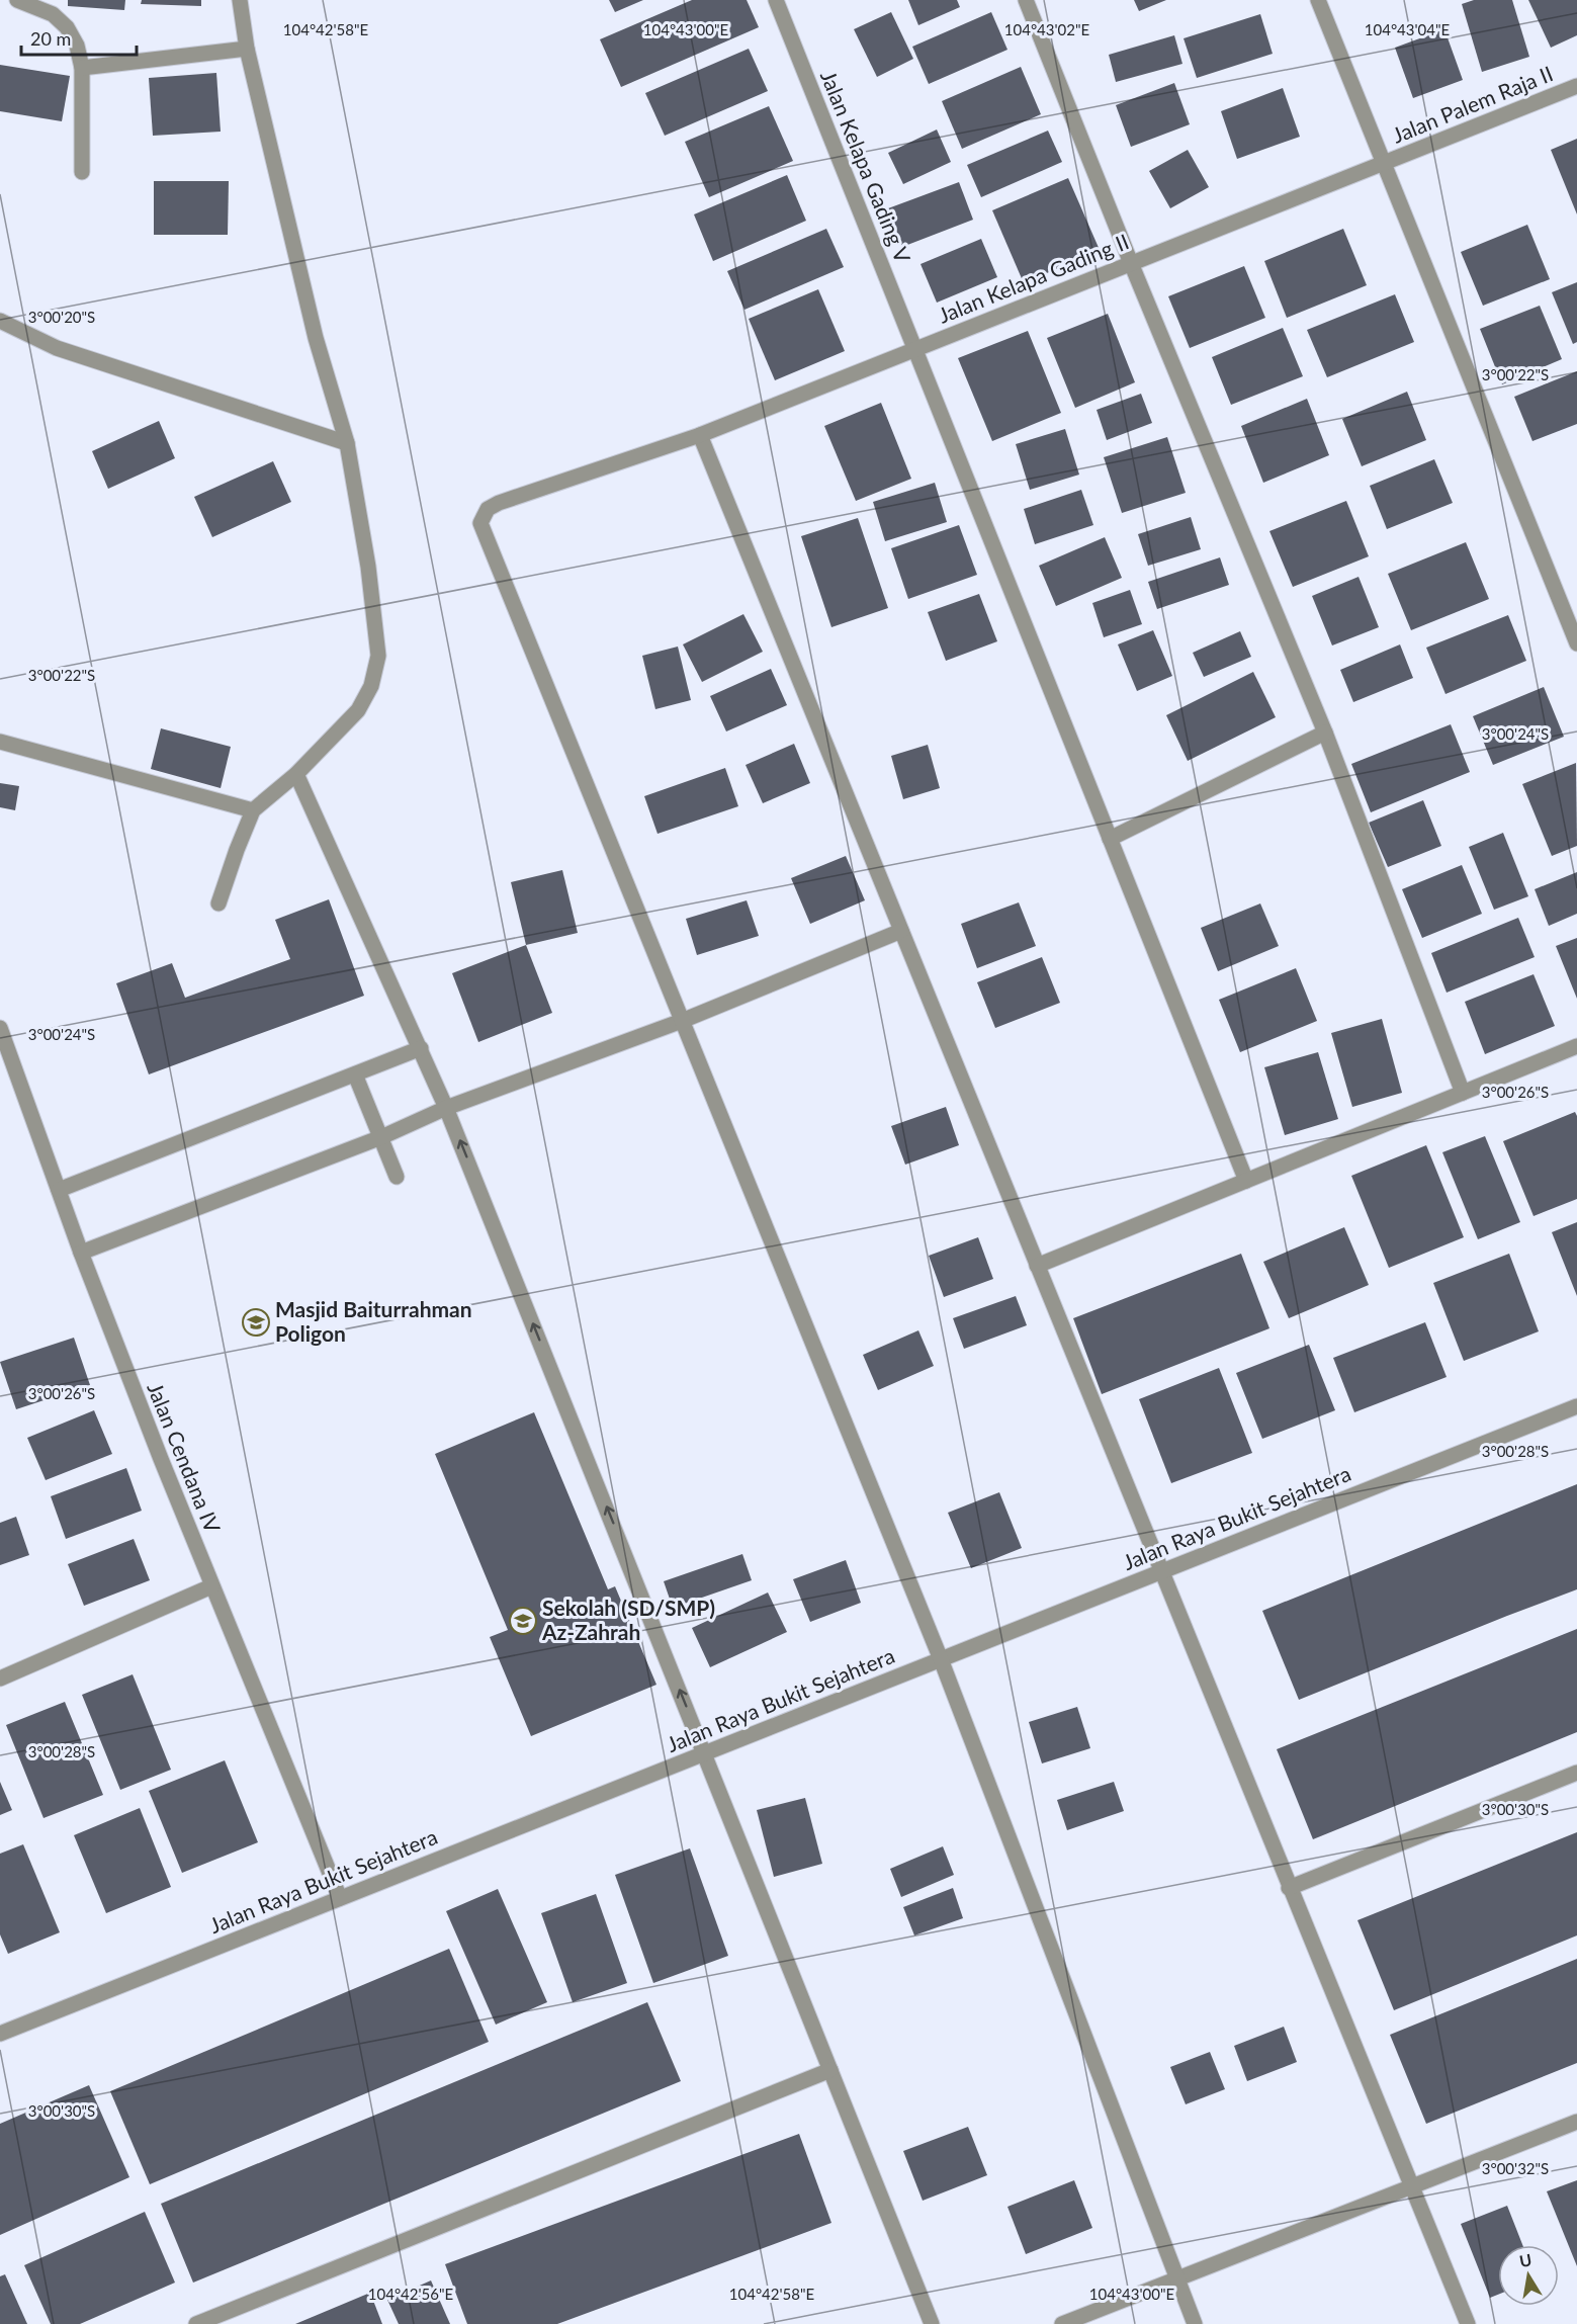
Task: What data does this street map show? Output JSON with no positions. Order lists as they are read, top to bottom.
{
  "streets": {
    "street": [
      "Jalan Palem Raja II",
      "Jalan Kelapa Gading V",
      "Jalan Kelapa Gading II",
      "Jalan Cendana IV",
      "Jalan Raya Bukit Sejahtera"
    ]
  },
  "crossings": [
    ["Jalan Palem Raja II", "Jalan Kelapa Gading II"],
    ["Jalan Kelapa Gading V", "Jalan Kelapa Gading II"],
    ["Jalan Cendana IV", "Jalan Raya Bukit Sejahtera"]
  ],
  "places": {
    "school or university": ["Masjid Baiturrahman Poligon", "Sekolah (SD/SMP) Az-Zahrah"]
  },
  "scale_bar": "20 m",
  "north": "top",
  "coordinates": [
    "104°43'04\"E",
    "104°42'58\"E",
    "104°43'00\"E",
    "104°43'02\"E",
    "3°00'20\"S",
    "3°00'22\"S",
    "3°00'24\"S",
    "3°00'26\"S",
    "3°00'28\"S",
    "3°00'30\"S",
    "3°00'32\"S",
    "104°42'56\"E"
  ]
}
